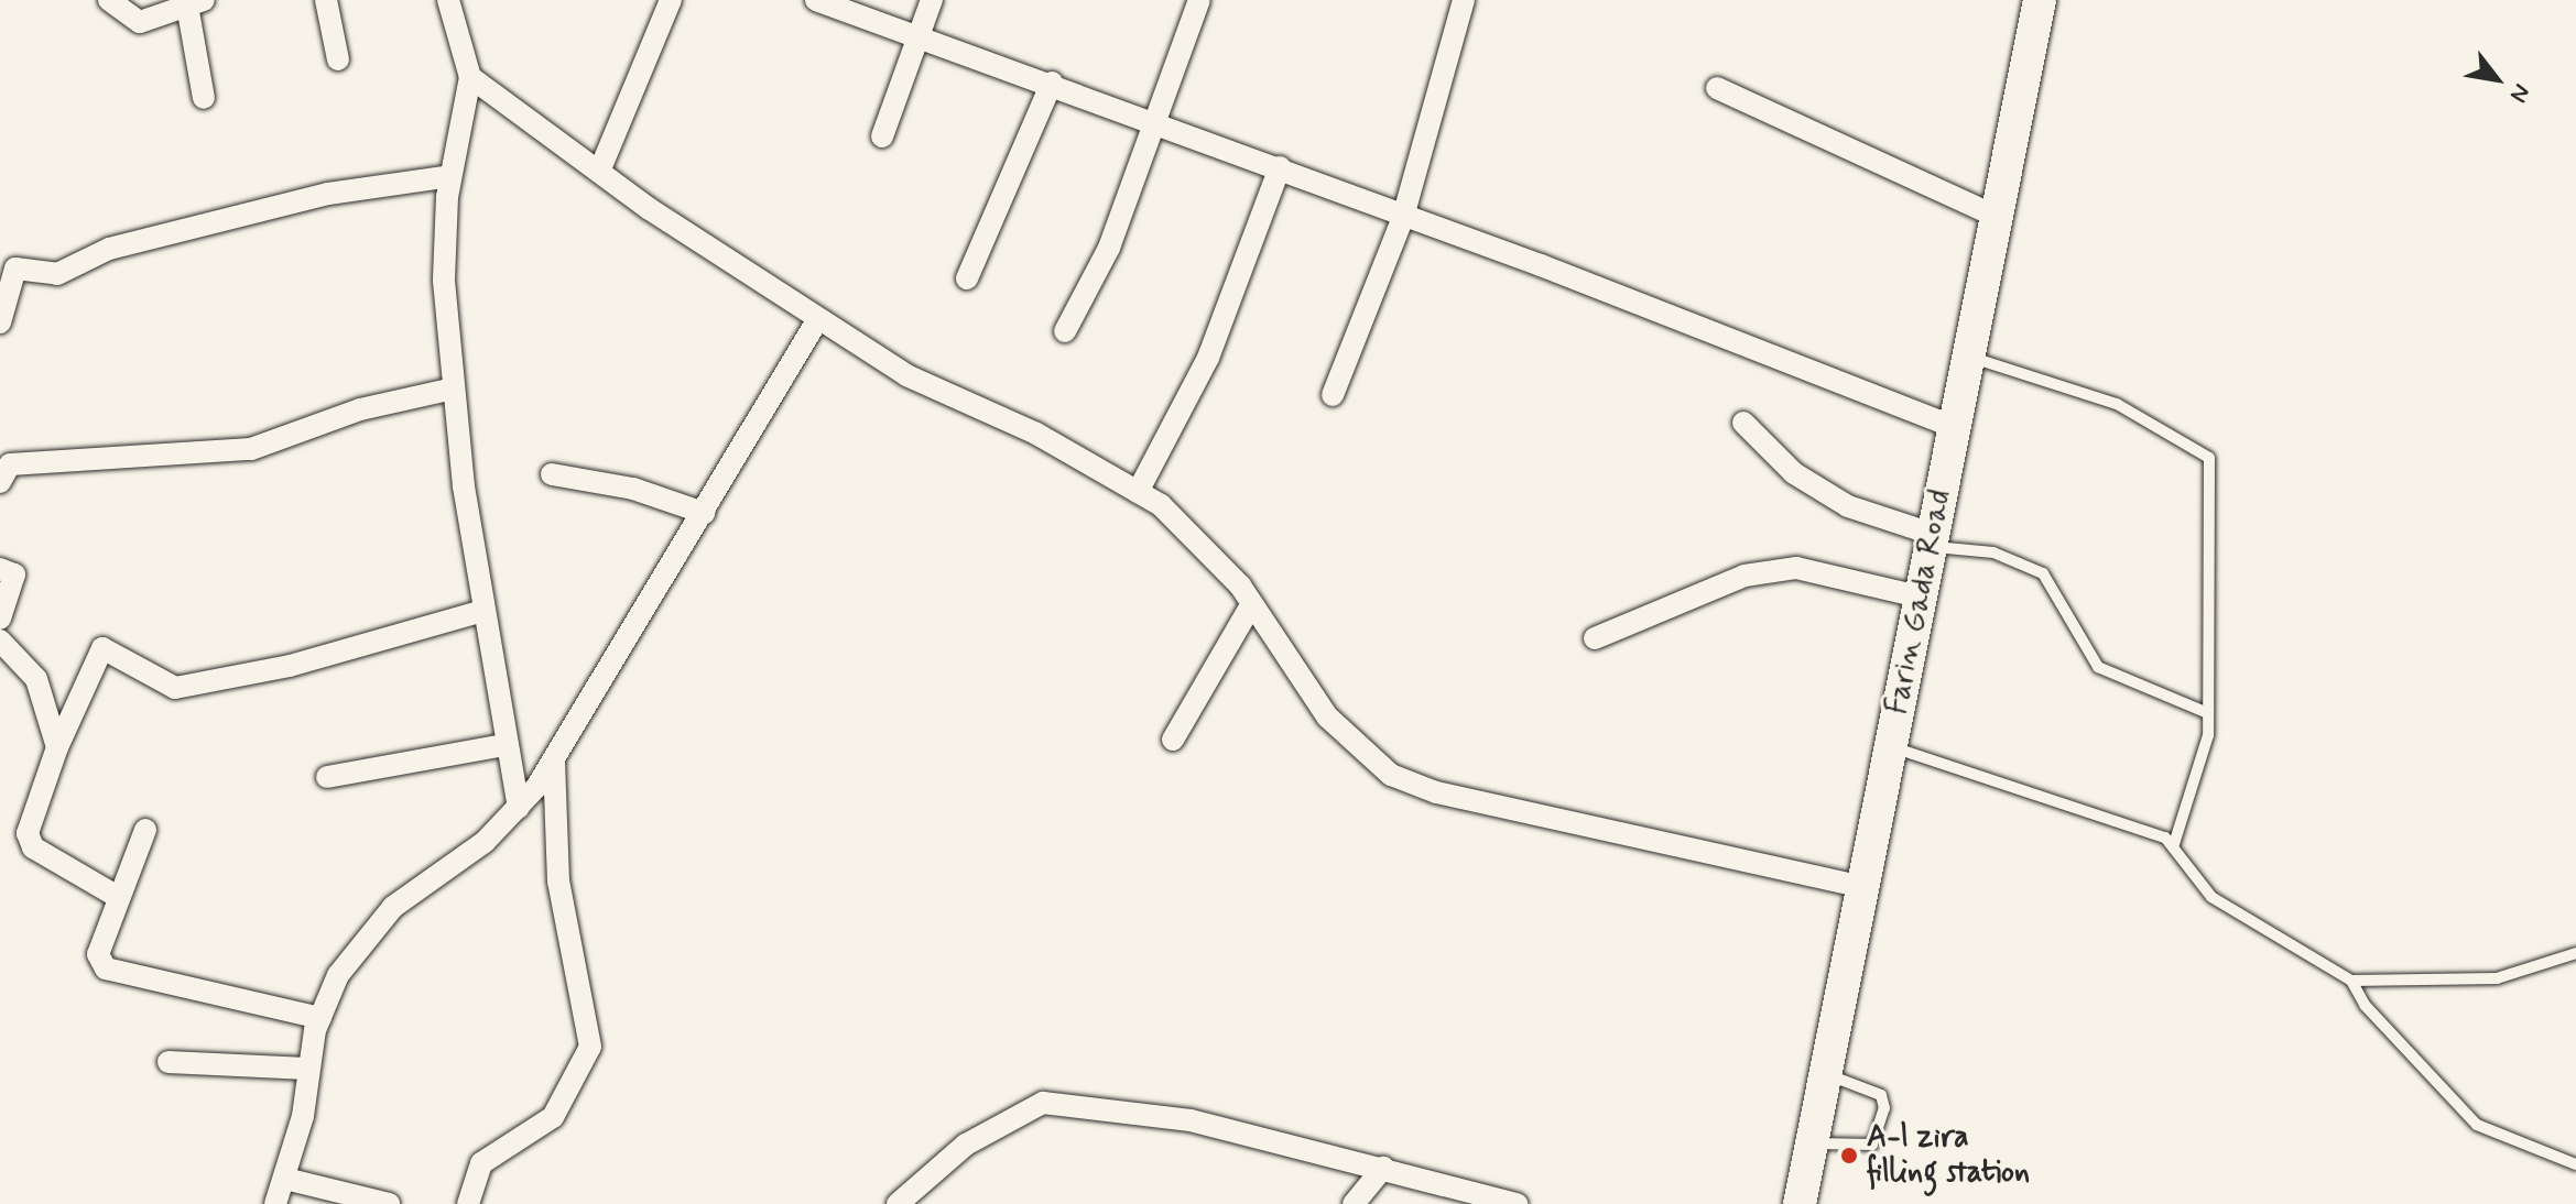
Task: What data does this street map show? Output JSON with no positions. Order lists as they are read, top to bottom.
{
  "streets": {
    "main road": ["Farin Gada Road"]
  },
  "places": ["A-l zira filling station"],
  "north": "bottom right"
}
